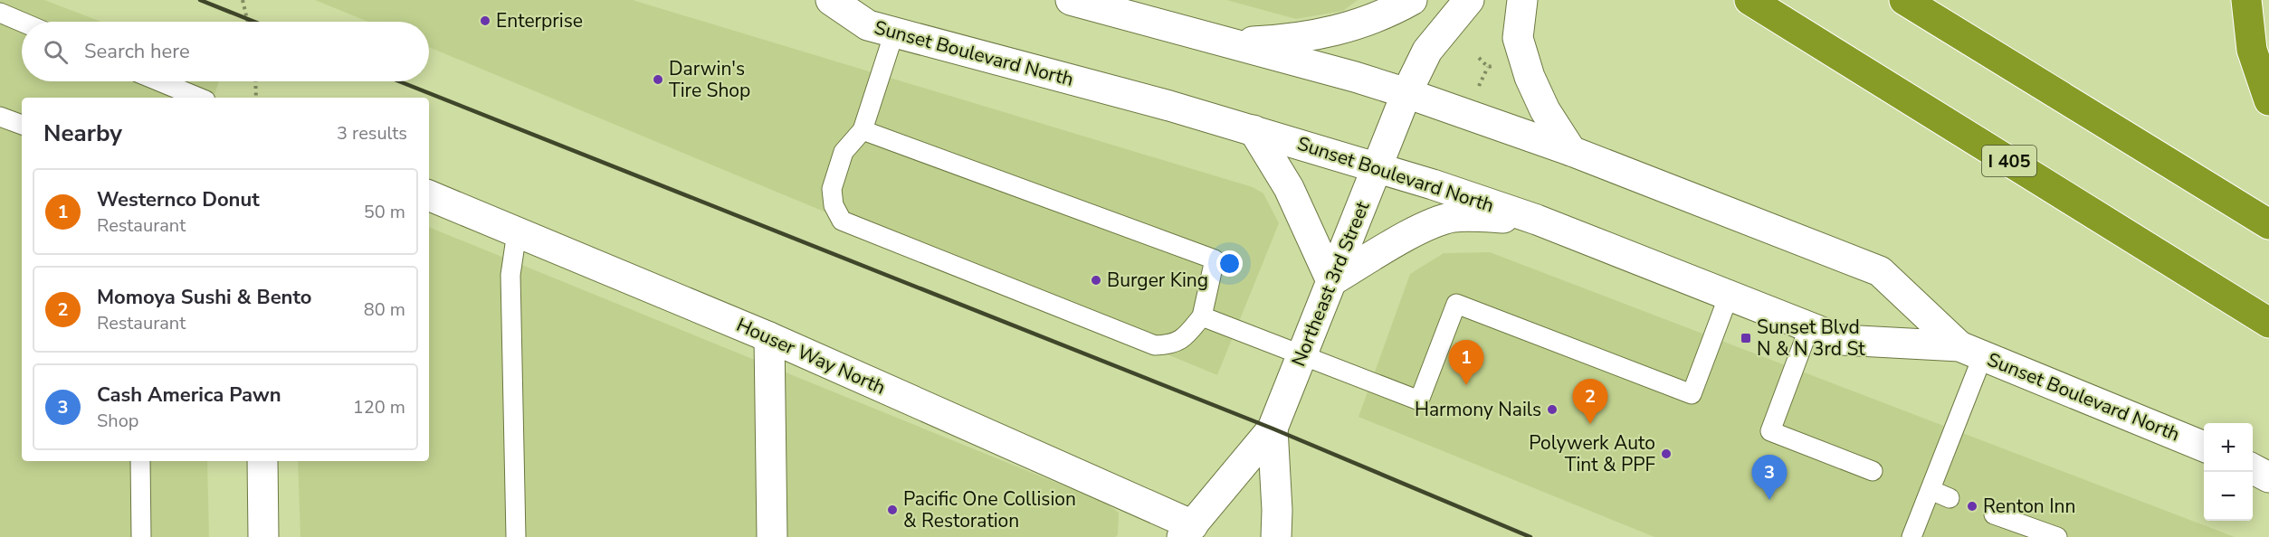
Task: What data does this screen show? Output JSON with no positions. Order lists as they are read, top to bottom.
{
  "streets": {
    "highway": ["I 405"],
    "main road": ["Sunset Boulevard North", "Northeast 3rd Street", "Houser Way North"]
  },
  "crossings": [
    ["Sunset Boulevard North", "Northeast 3rd Street"]
  ],
  "places": {
    "other": [
      "Enterprise",
      "Darwin's Tire Shop",
      "Burger King",
      "Harmony Nails",
      "Polywerk Auto Tint & PPF",
      "Renton Inn",
      "Pacific One Collision & Restoration"
    ],
    "transit": ["Sunset Blvd N & N 3rd St"]
  },
  "page": {
    "search": "Search here",
    "heading": ["Nearby", "3 results"],
    "list": [
      {
        "mark": "1",
        "name": "Westernco Donut",
        "note": "Restaurant",
        "value": "50 m"
      },
      {
        "mark": "2",
        "name": "Momoya Sushi & Bento",
        "note": "Restaurant",
        "value": "80 m"
      },
      {
        "mark": "3",
        "name": "Cash America Pawn",
        "note": "Shop",
        "value": "120 m"
      }
    ],
    "pins": ["1", "2", "3"],
    "map_buttons": ["+", "−"]
  }
}
